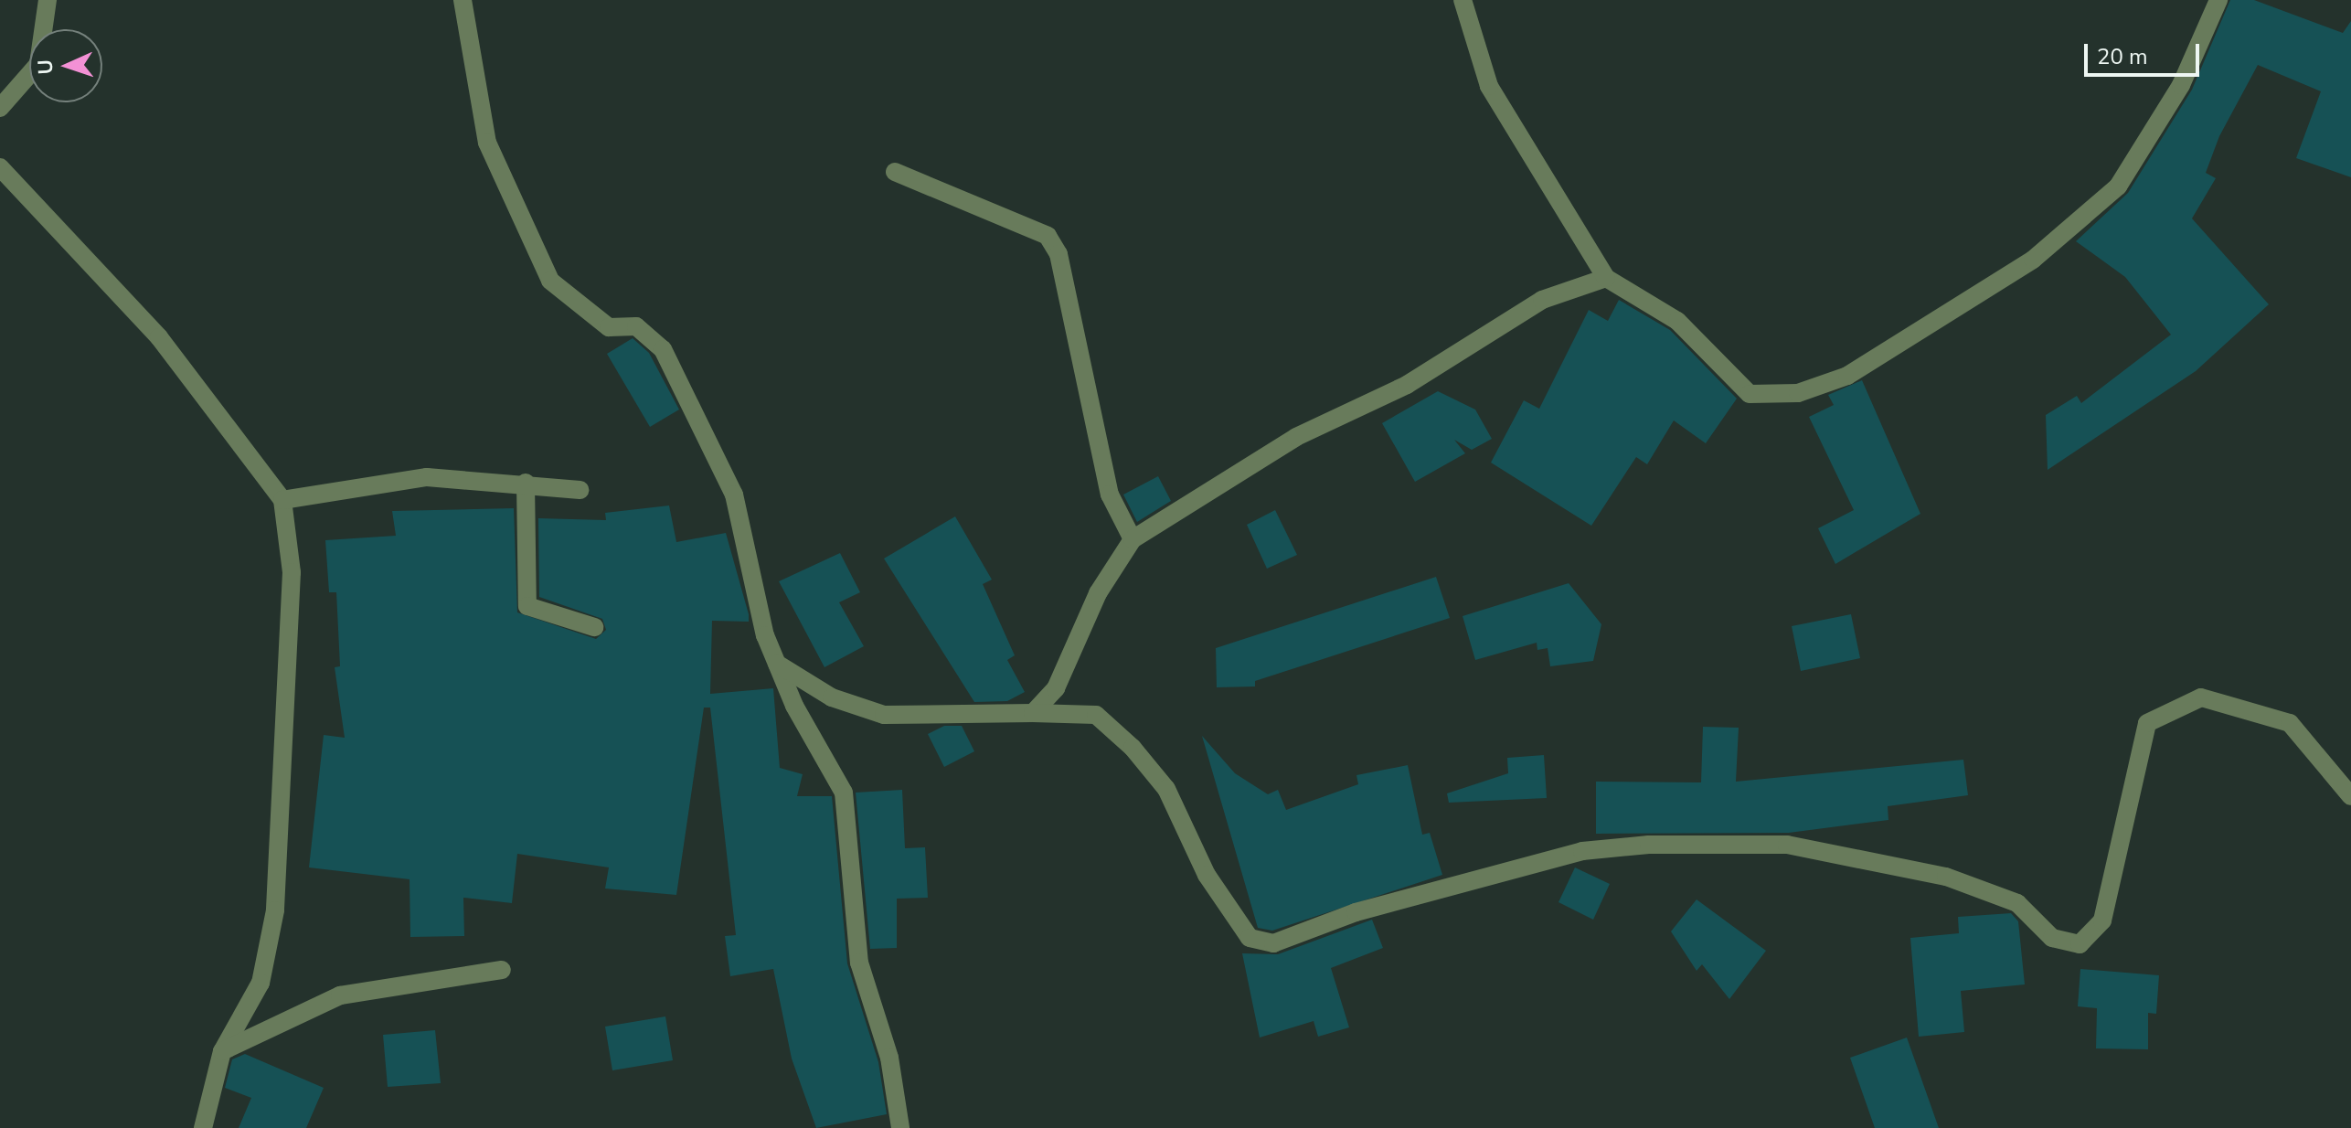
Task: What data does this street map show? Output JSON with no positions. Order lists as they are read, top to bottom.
{
  "scale_bar": "20 m",
  "north": "left"
}
